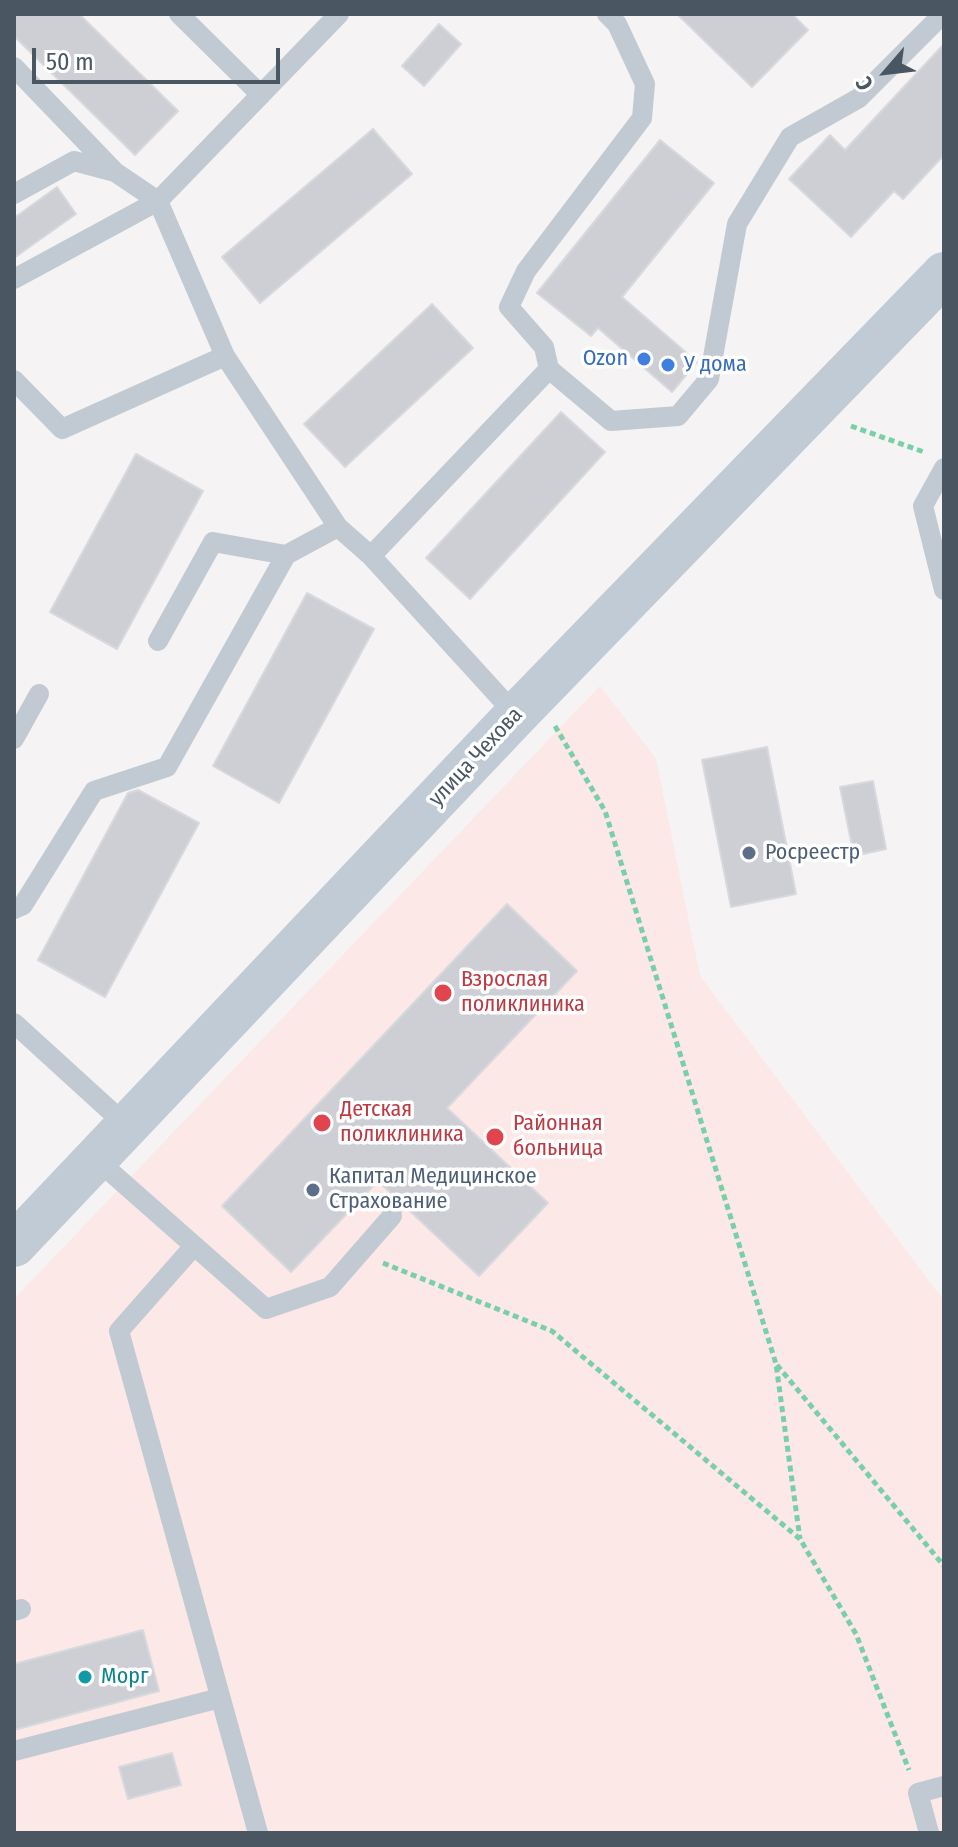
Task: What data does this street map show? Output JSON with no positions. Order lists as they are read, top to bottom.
{
  "streets": {
    "street": ["улица Чехова"]
  },
  "places": [
    "Ozon",
    "У дома",
    "Росреестр",
    "Взрослая поликлиника",
    "Детская поликлиника",
    "Районная больница",
    "Капитал Медицинское Страхование",
    "Морг"
  ],
  "scale_bar": "50 m",
  "north": "bottom left"
}
